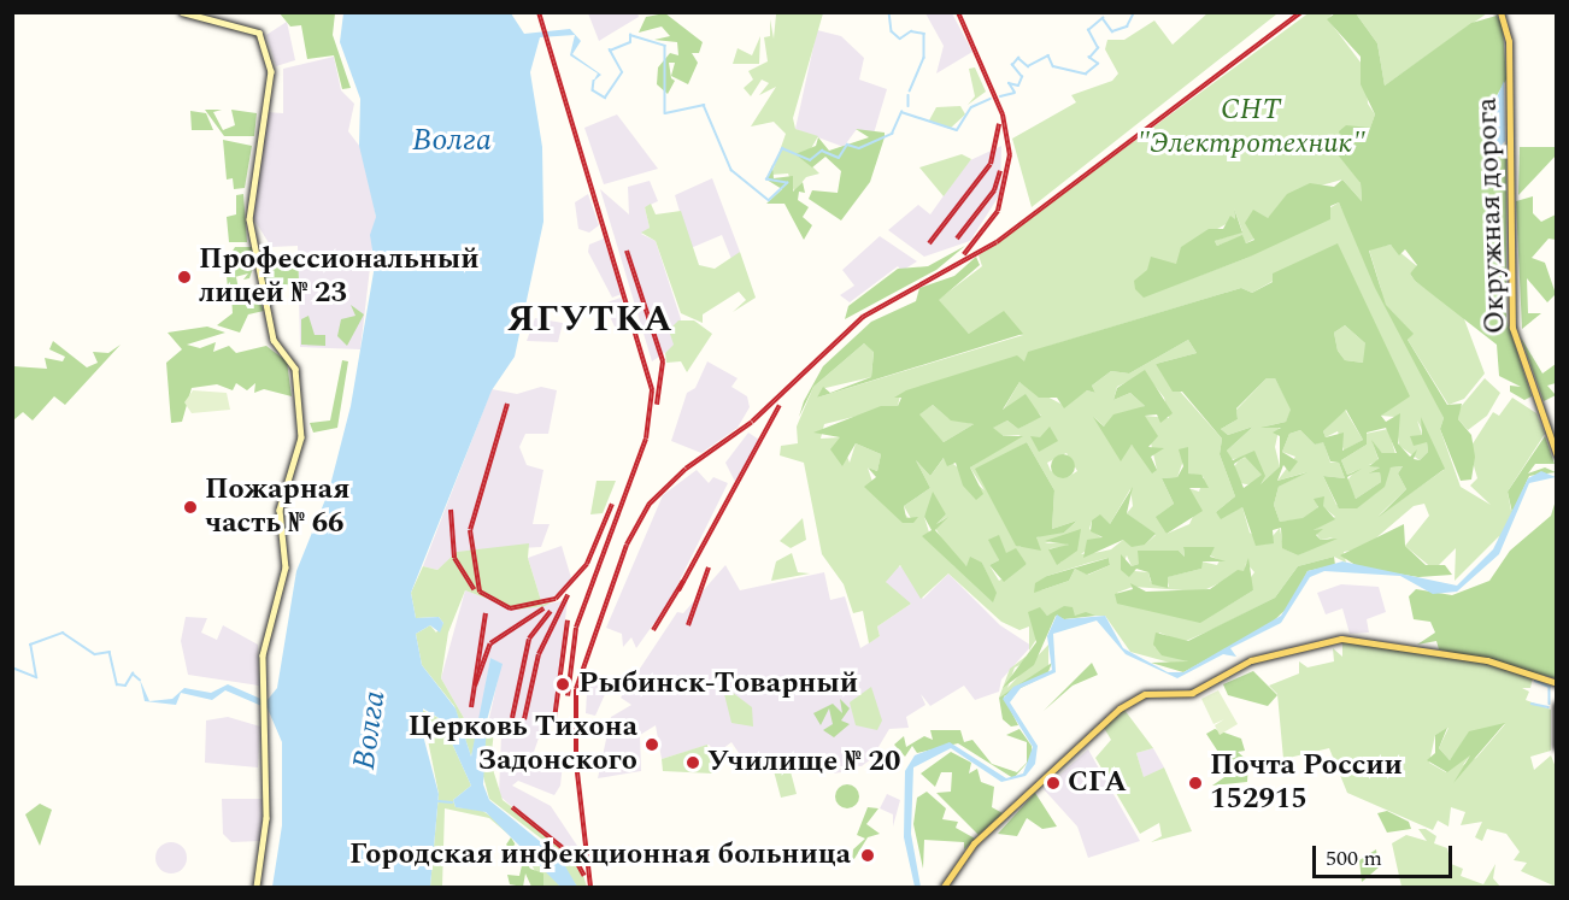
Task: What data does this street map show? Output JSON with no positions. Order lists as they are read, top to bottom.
{
  "streets": {
    "main road": ["Окружная дорога"]
  },
  "districts": ["ЯГУТКА"],
  "water": ["Волга"],
  "parks": ["СНТ \"Электротехник\""],
  "places": [
    "Профессиональный лицей № 23",
    "Пожарная часть № 66",
    "Рыбинск-Товарный",
    "Церковь Тихона Задонского",
    "Училище № 20",
    "СГА",
    "Почта России 152915",
    "Городская инфекционная больница"
  ],
  "scale_bar": "500 m"
}
